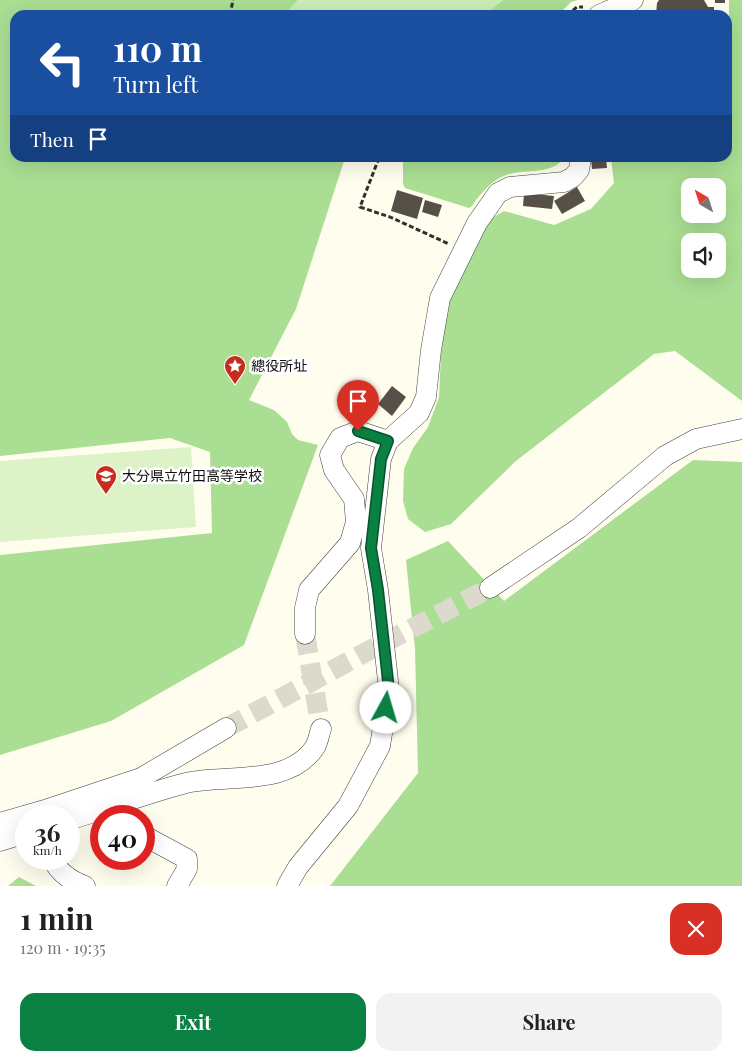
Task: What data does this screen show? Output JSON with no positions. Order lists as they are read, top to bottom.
{
  "places": {
    "place": ["總役所址"],
    "school or university": ["大分県立竹田高等学校"]
  },
  "north": "top left",
  "page": {
    "turn": ["110 m", "Turn left"],
    "then": "Then",
    "speed": "36 km/h",
    "limit": "40",
    "heading": ["1 min", "120 m · 19:35"],
    "buttons": ["Exit", "Share"]
  }
}
